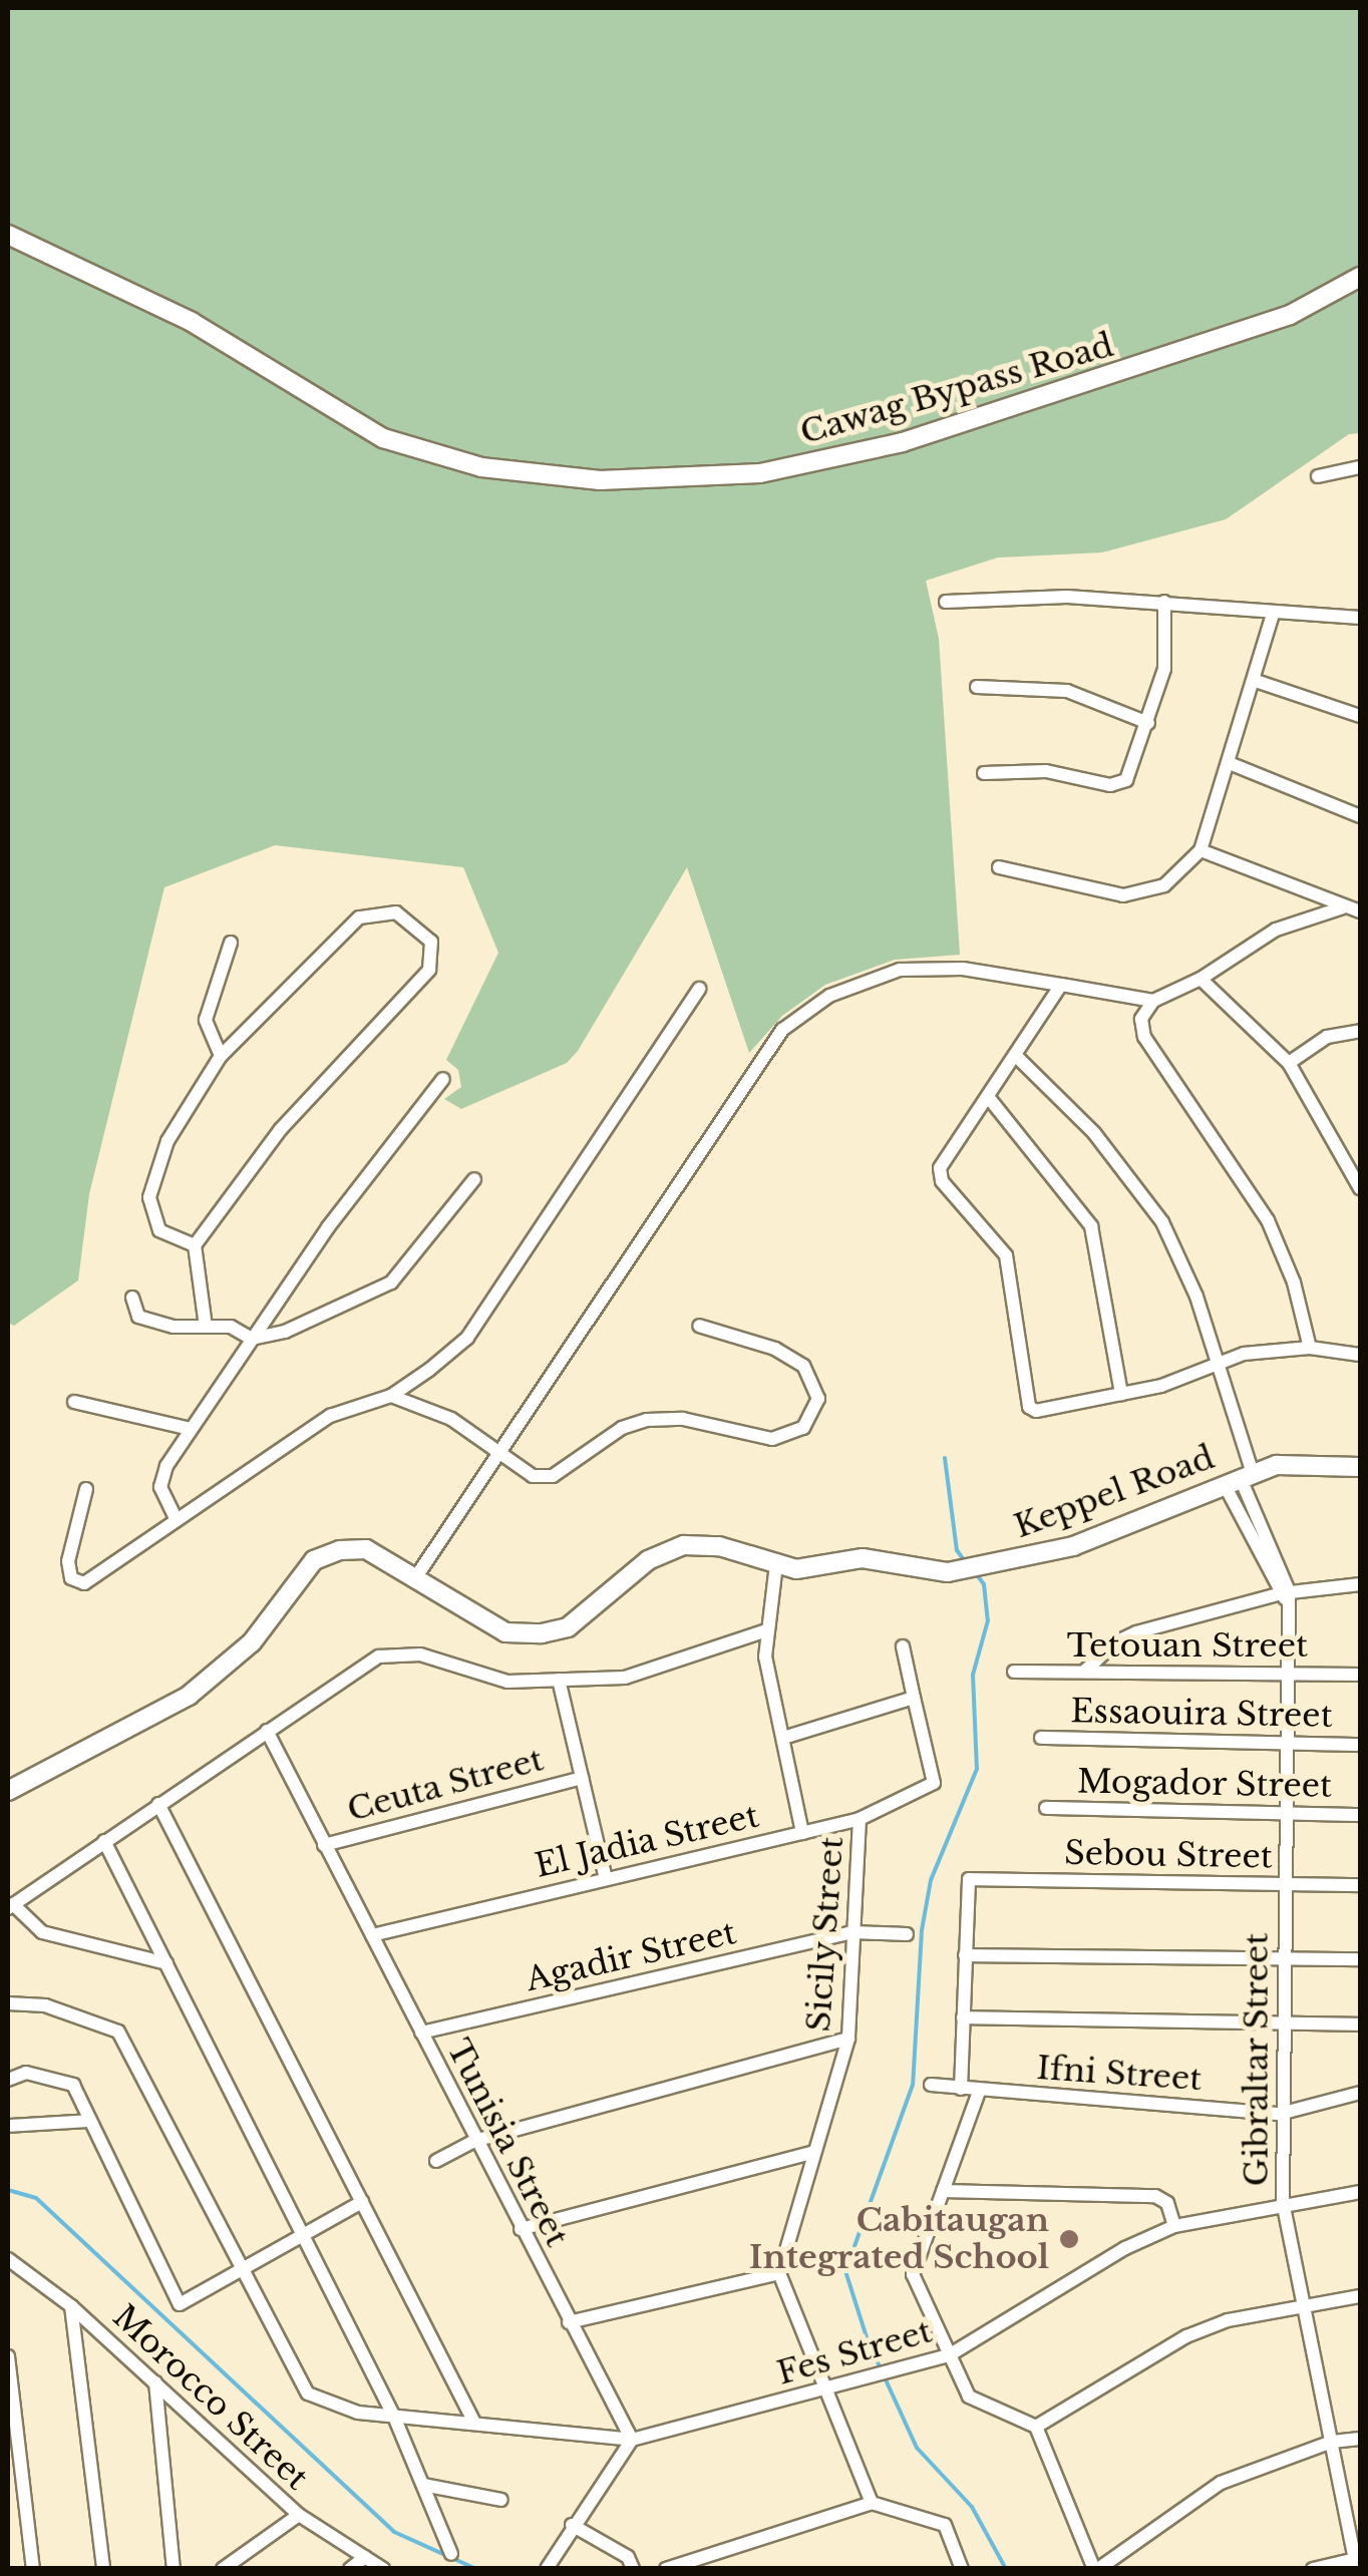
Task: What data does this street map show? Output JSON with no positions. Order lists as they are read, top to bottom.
{
  "streets": {
    "street": [
      "Cawag Bypass Road",
      "Keppel Road",
      "Tetouan Street",
      "Essaouira Street",
      "Mogador Street",
      "Ceuta Street",
      "El Jadia Street",
      "Sebou Street",
      "Sicily Street",
      "Agadir Street",
      "Gibraltar Street",
      "Ifni Street",
      "Tunisia Street",
      "Fes Street",
      "Morocco Street"
    ]
  },
  "crossings": [
    ["Tetouan Street", "Gibraltar Street"],
    ["Essaouira Street", "Gibraltar Street"],
    ["Mogador Street", "Gibraltar Street"],
    ["Ceuta Street", "Tunisia Street"],
    ["El Jadia Street", "Sicily Street"],
    ["El Jadia Street", "Tunisia Street"],
    ["Sebou Street", "Gibraltar Street"],
    ["Sicily Street", "Agadir Street"],
    ["Agadir Street", "Tunisia Street"],
    ["Gibraltar Street", "Ifni Street"],
    ["Gibraltar Street", "Fes Street"],
    ["Tunisia Street", "Fes Street"]
  ],
  "places": ["Cabitaugan Integrated School"]
}
